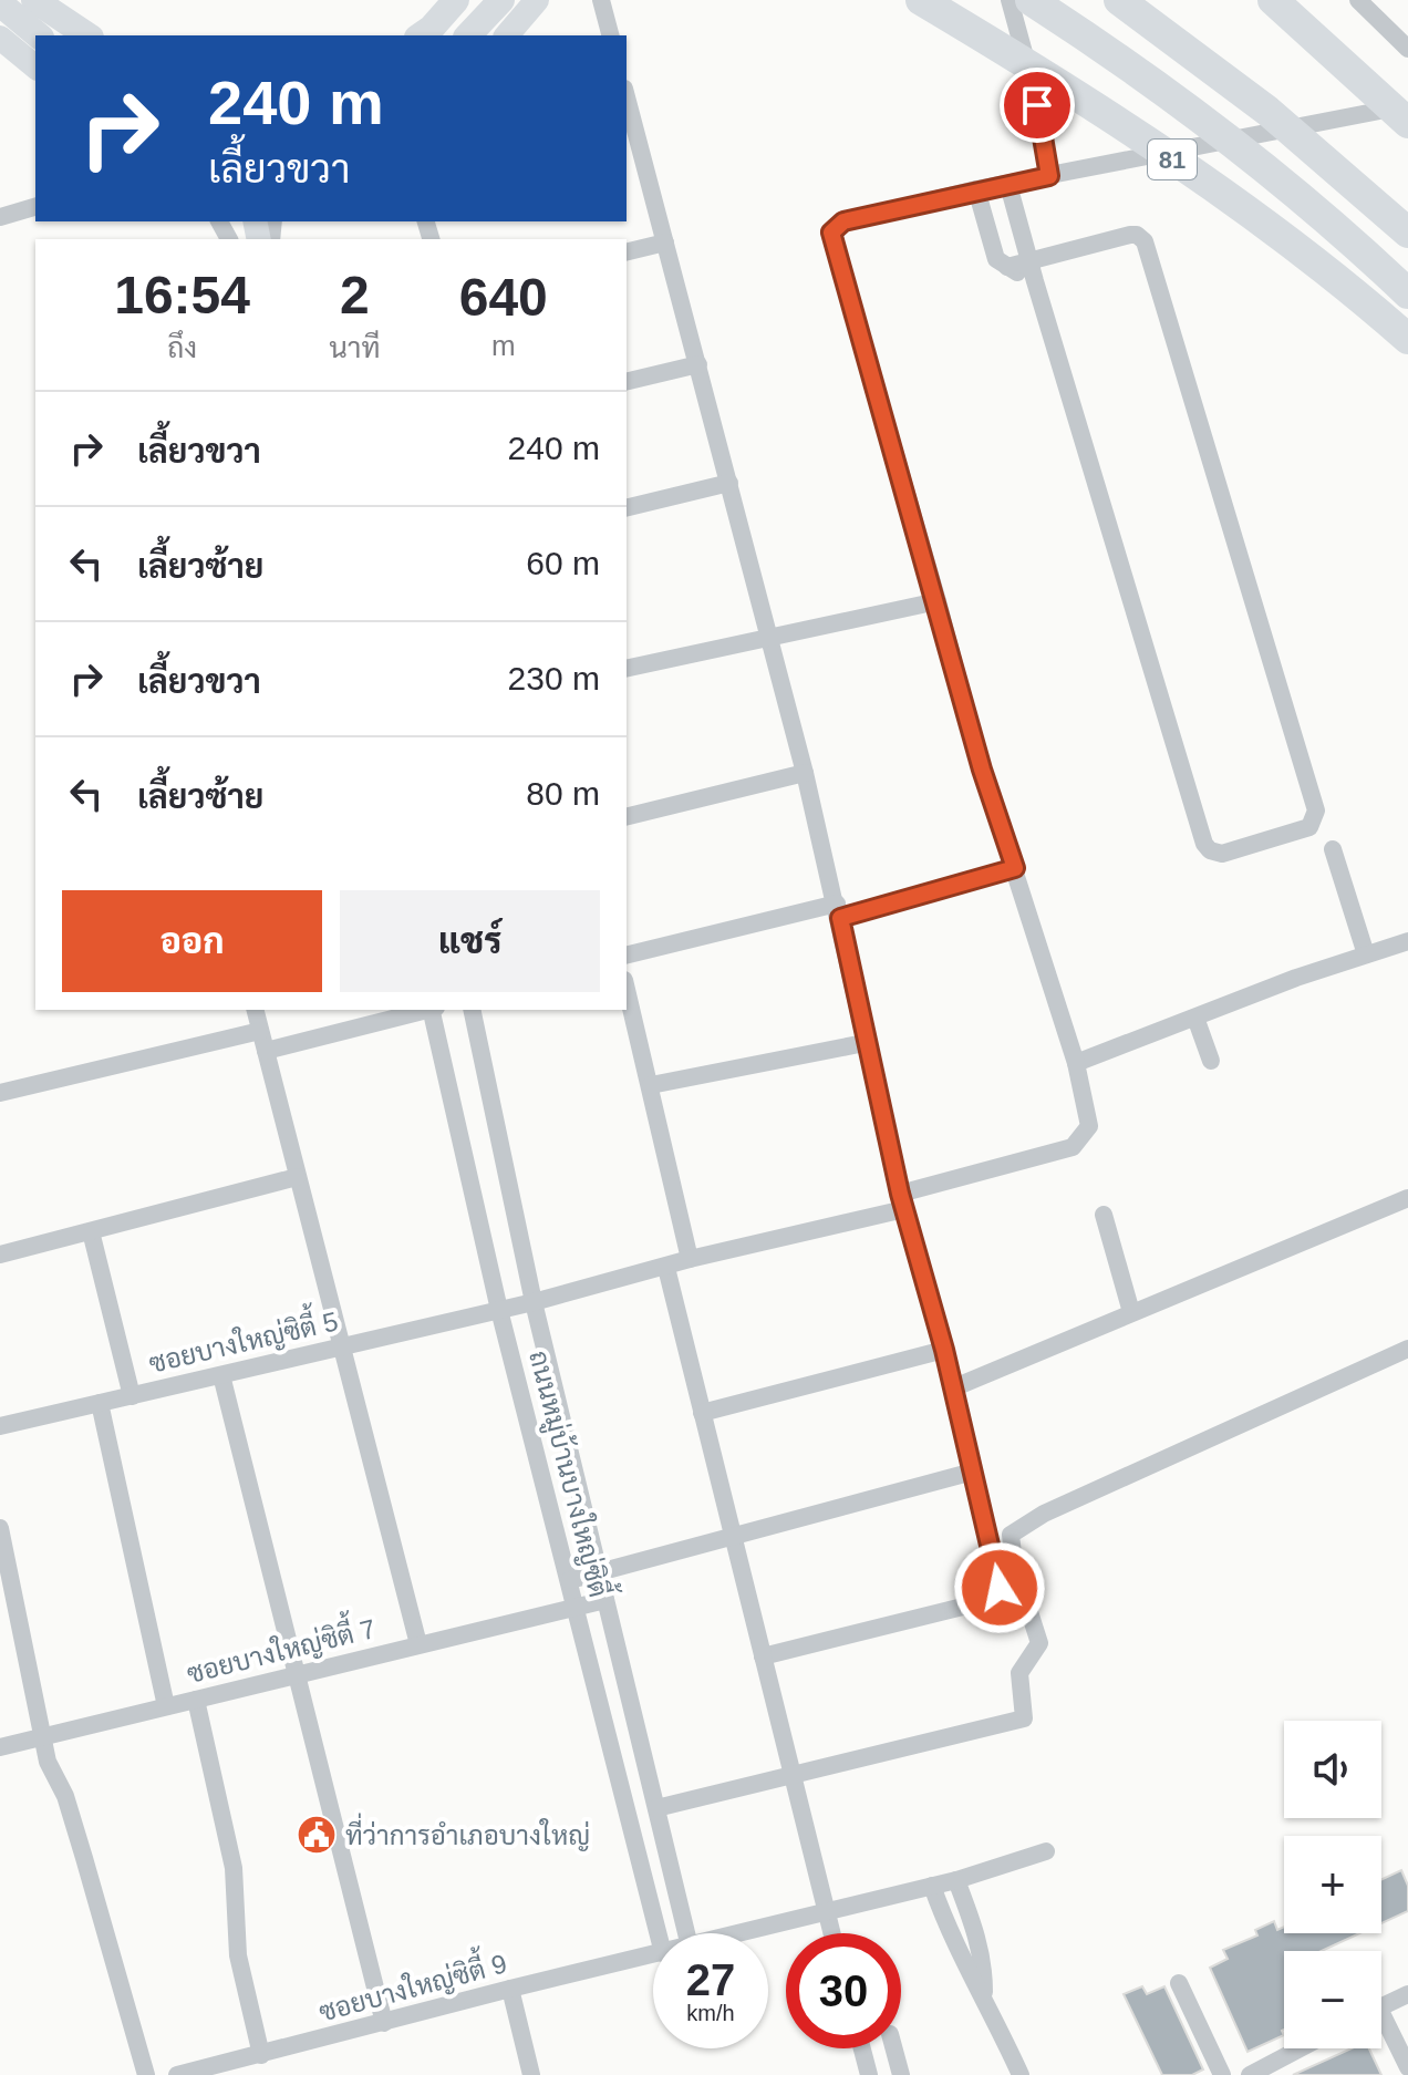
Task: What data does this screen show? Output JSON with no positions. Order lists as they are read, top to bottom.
{
  "streets": {
    "highway": ["81"],
    "street": [
      "ซอยบางใหญ่ซิตี้ 5",
      "ถนนหมู่บ้านบางใหญ่ซิตี้",
      "ซอยบางใหญ่ซิตี้ 7",
      "ซอยบางใหญ่ซิตี้ 9"
    ]
  },
  "crossings": [
    ["ซอยบางใหญ่ซิตี้ 5", "ถนนหมู่บ้านบางใหญ่ซิตี้"],
    ["ถนนหมู่บ้านบางใหญ่ซิตี้", "ซอยบางใหญ่ซิตี้ 7"]
  ],
  "places": {
    "public building": ["ที่ว่าการอำเภอบางใหญ่"]
  },
  "page": {
    "turn": ["240 m", "เลี้ยวขวา"],
    "eta": [
      "16:54",
      "ถึง",
      "2",
      "นาที",
      "640",
      "m"
    ],
    "list": [
      {
        "name": "เลี้ยวขวา",
        "value": "240 m"
      },
      {
        "name": "เลี้ยวซ้าย",
        "value": "60 m"
      },
      {
        "name": "เลี้ยวขวา",
        "value": "230 m"
      },
      {
        "name": "เลี้ยวซ้าย",
        "value": "80 m"
      }
    ],
    "buttons": ["ออก", "แชร์"],
    "map_buttons": ["+", "−"],
    "speed": "27 km/h",
    "limit": "30"
  }
}
